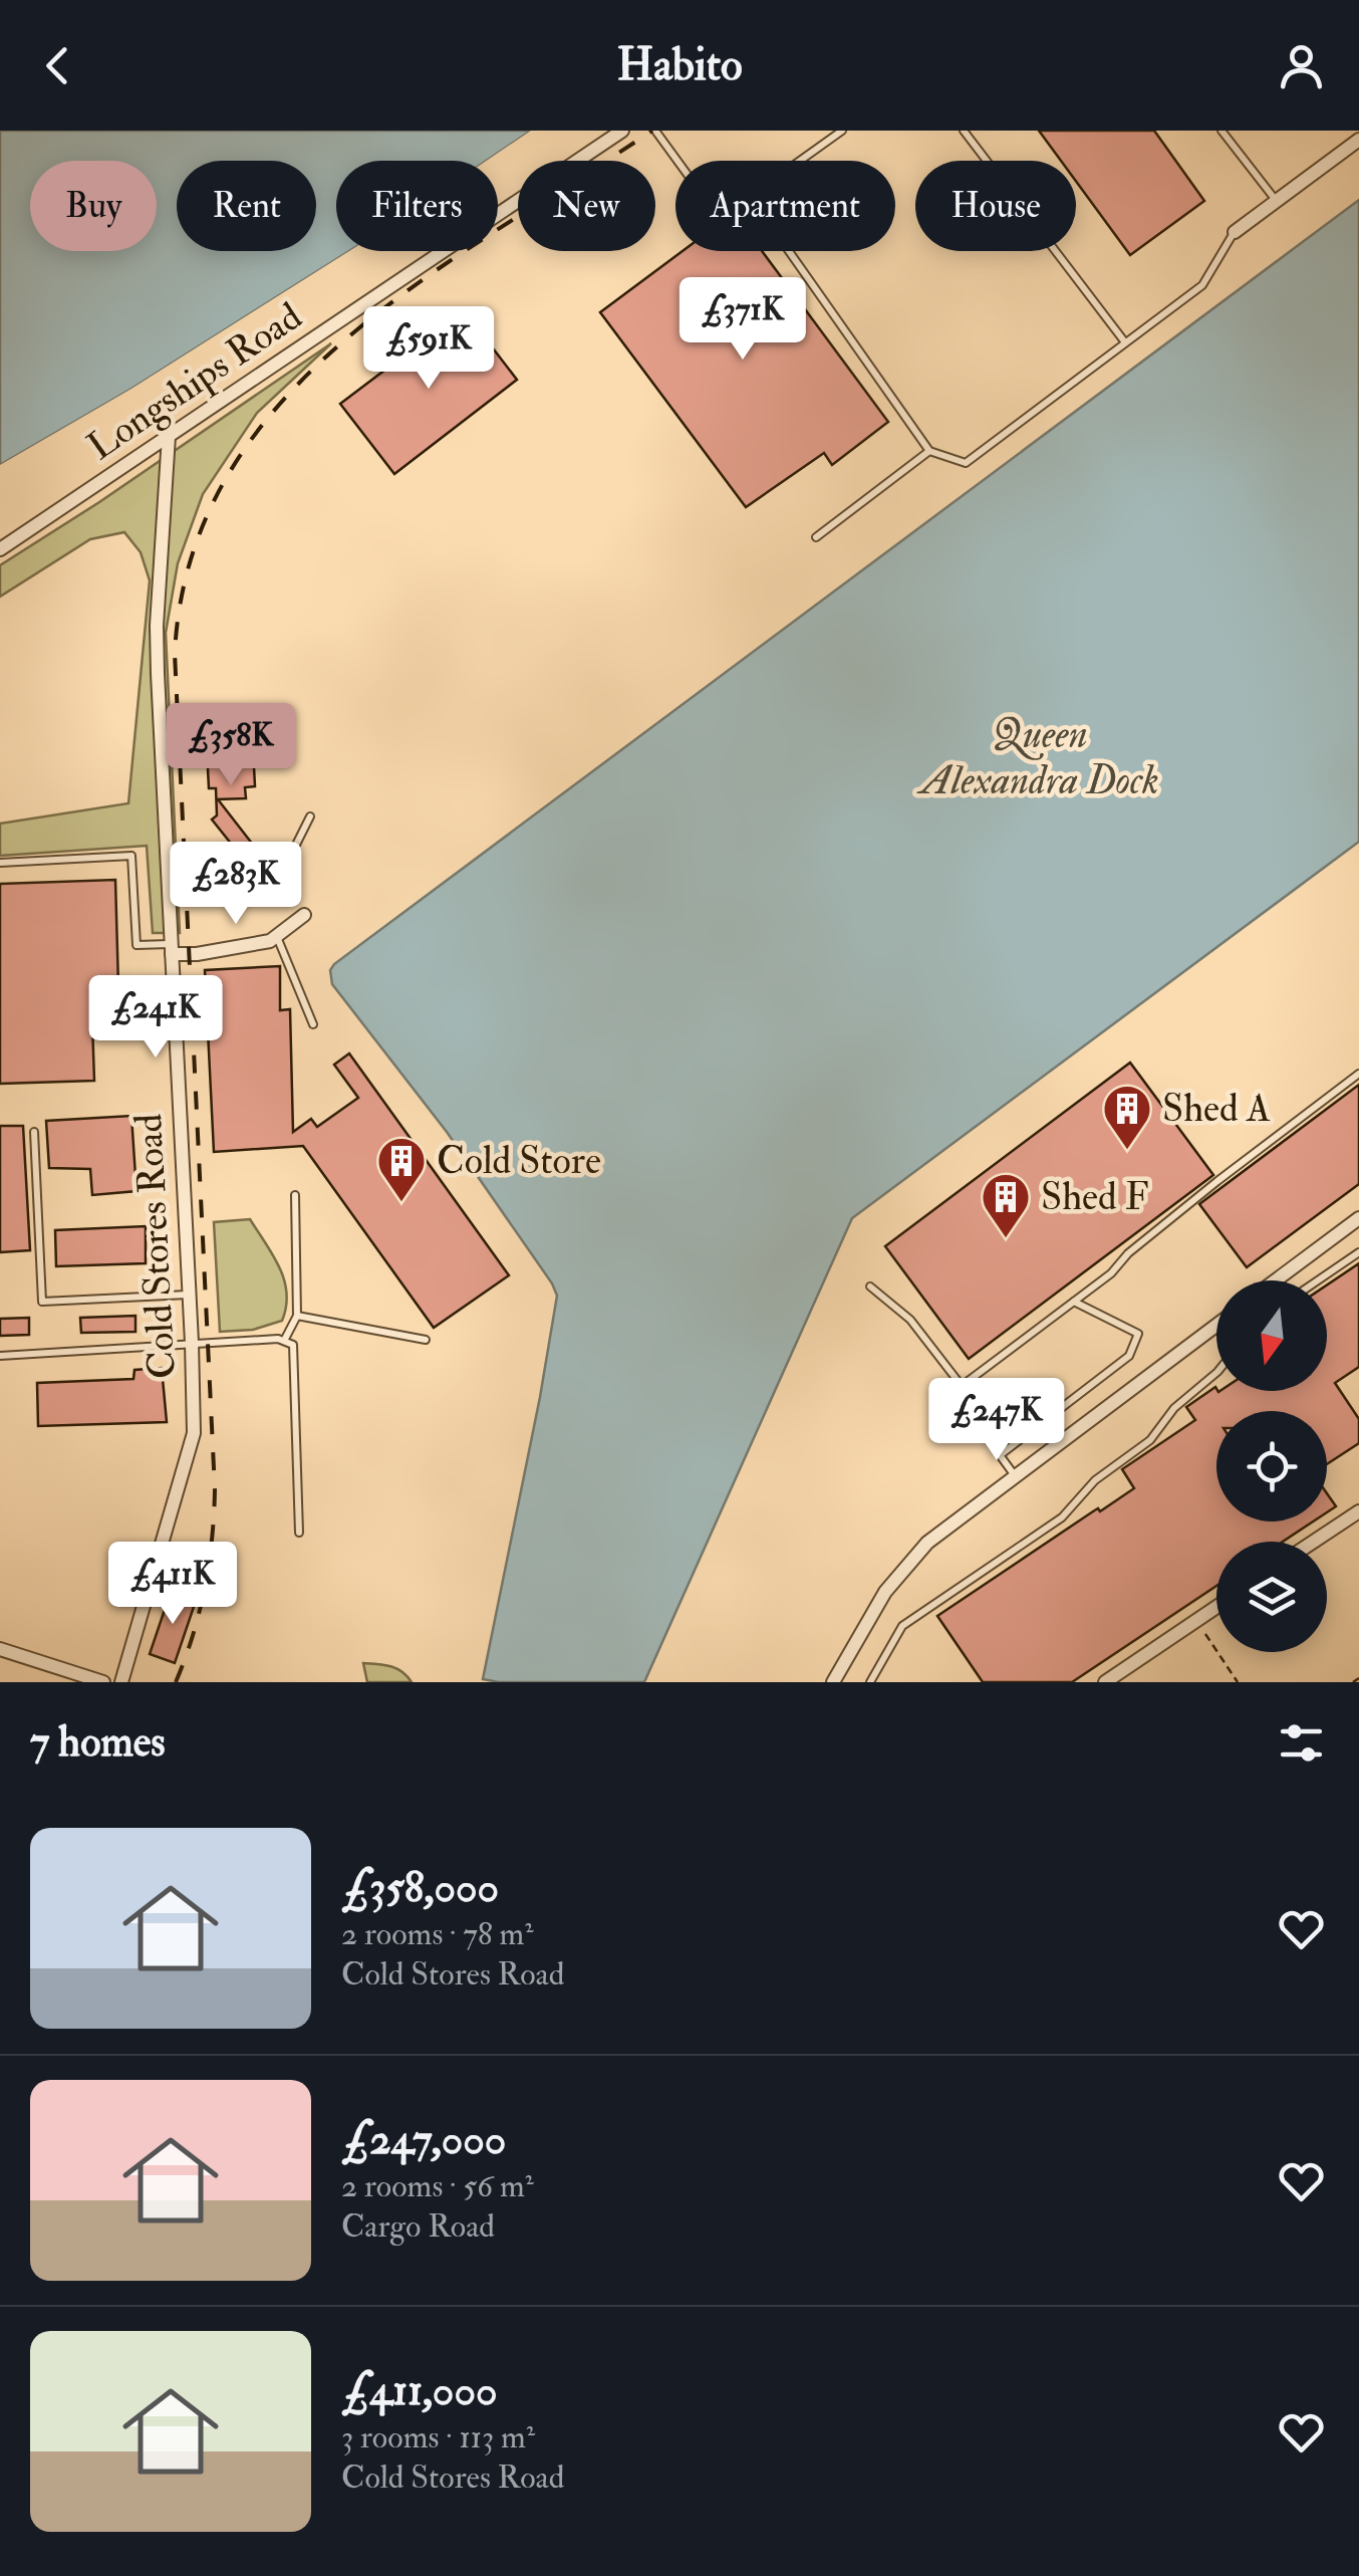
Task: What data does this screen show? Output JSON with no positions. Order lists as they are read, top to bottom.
{
  "streets": {
    "street": ["Longships Road", "Cold Stores Road"]
  },
  "crossings": [
    ["Longships Road", "Cold Stores Road"]
  ],
  "water": ["Queen Alexandra Dock"],
  "places": {
    "building": ["Shed A", "Cold Store", "Shed F"]
  },
  "north": "bottom",
  "page": {
    "header": "Habito",
    "chip": [
      "Buy",
      "Rent",
      "Filters",
      "New",
      "Apartment",
      "House"
    ],
    "price": [
      "£371K",
      "£591K",
      "£358K",
      "£283K",
      "£241K",
      "£247K",
      "£411K"
    ],
    "heading": "7 homes",
    "list": [
      {
        "name": "£358,000",
        "note": "2 rooms · 78 m² · Cold Stores Road"
      },
      {
        "name": "£247,000",
        "note": "2 rooms · 56 m² · Cargo Road"
      },
      {
        "name": "£411,000",
        "note": "3 rooms · 113 m² · Cold Stores Road"
      }
    ]
  }
}
